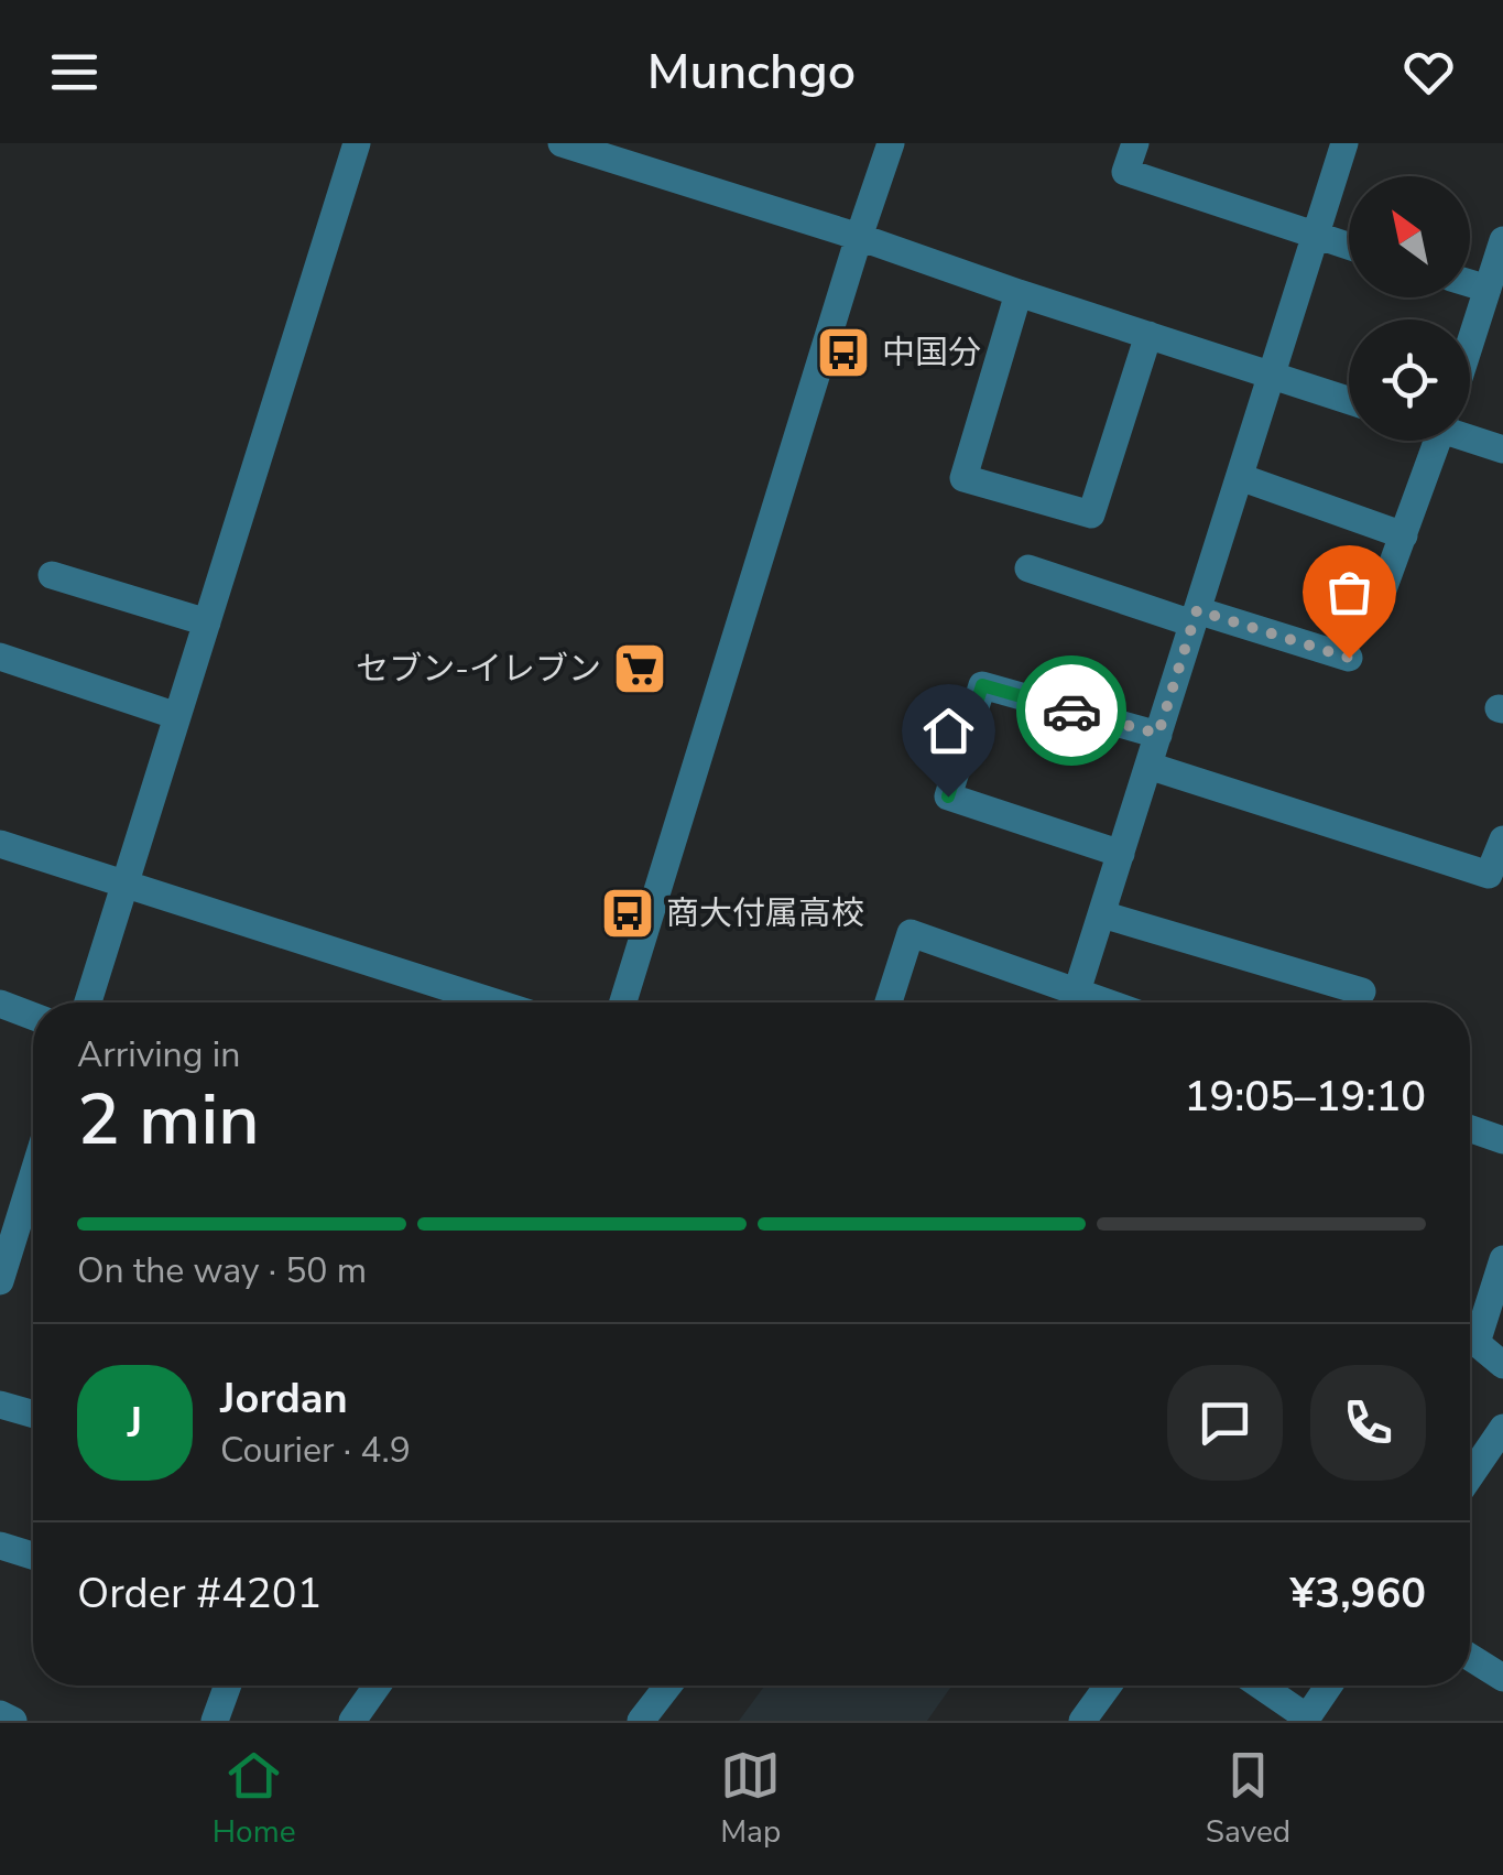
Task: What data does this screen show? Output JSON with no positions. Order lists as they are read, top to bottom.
{
  "places": {
    "bus stop": ["中国分", "商大付属高校"],
    "supermarket": ["セブン-イレブン"]
  },
  "north": "top left",
  "page": {
    "header": "Munchgo",
    "heading": ["2 min", "Arriving in", "19:05–19:10"],
    "panel": [
      "Jordan",
      "Courier · 4.9",
      "Order #4201",
      "¥3,960"
    ],
    "bar": "On the way · 50 m",
    "round": "J",
    "tabs": ["Home", "Map", "Saved"]
  }
}
